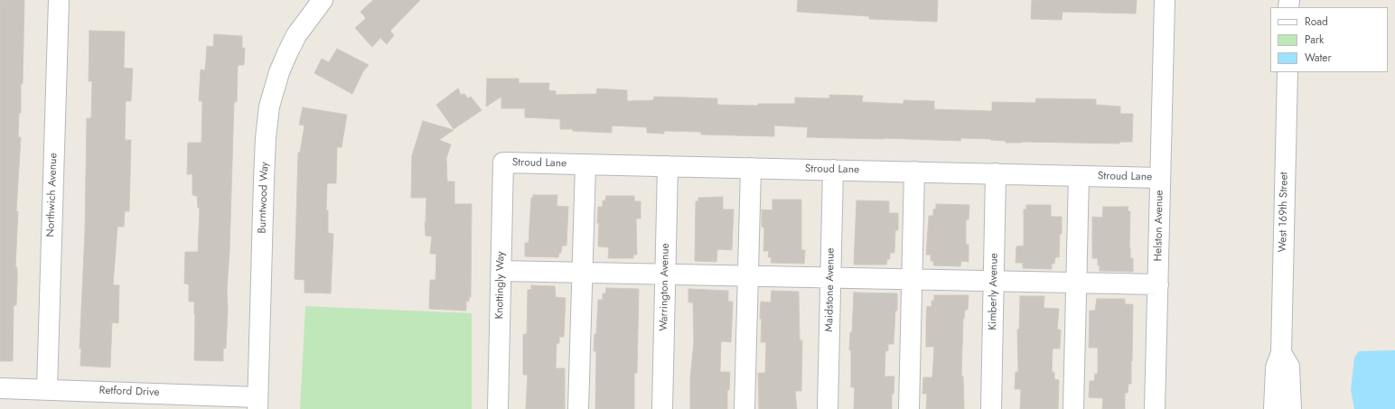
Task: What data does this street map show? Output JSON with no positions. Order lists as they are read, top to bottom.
{
  "streets": {
    "street": [
      "Stroud Lane",
      "Northwich Avenue",
      "Burntwood Way",
      "West 169th Street",
      "Helston Avenue",
      "Knottingly Way",
      "Warrington Avenue",
      "Maidstone Avenue",
      "Kimberly Avenue",
      "Retford Drive"
    ]
  },
  "crossings": [
    ["Stroud Lane", "Helston Avenue"],
    ["Stroud Lane", "Knottingly Way"],
    ["Stroud Lane", "Warrington Avenue"],
    ["Stroud Lane", "Maidstone Avenue"],
    ["Stroud Lane", "Kimberly Avenue"],
    ["Northwich Avenue", "Retford Drive"],
    ["Burntwood Way", "Retford Drive"]
  ],
  "legend": ["Road", "Park", "Water"]
}
